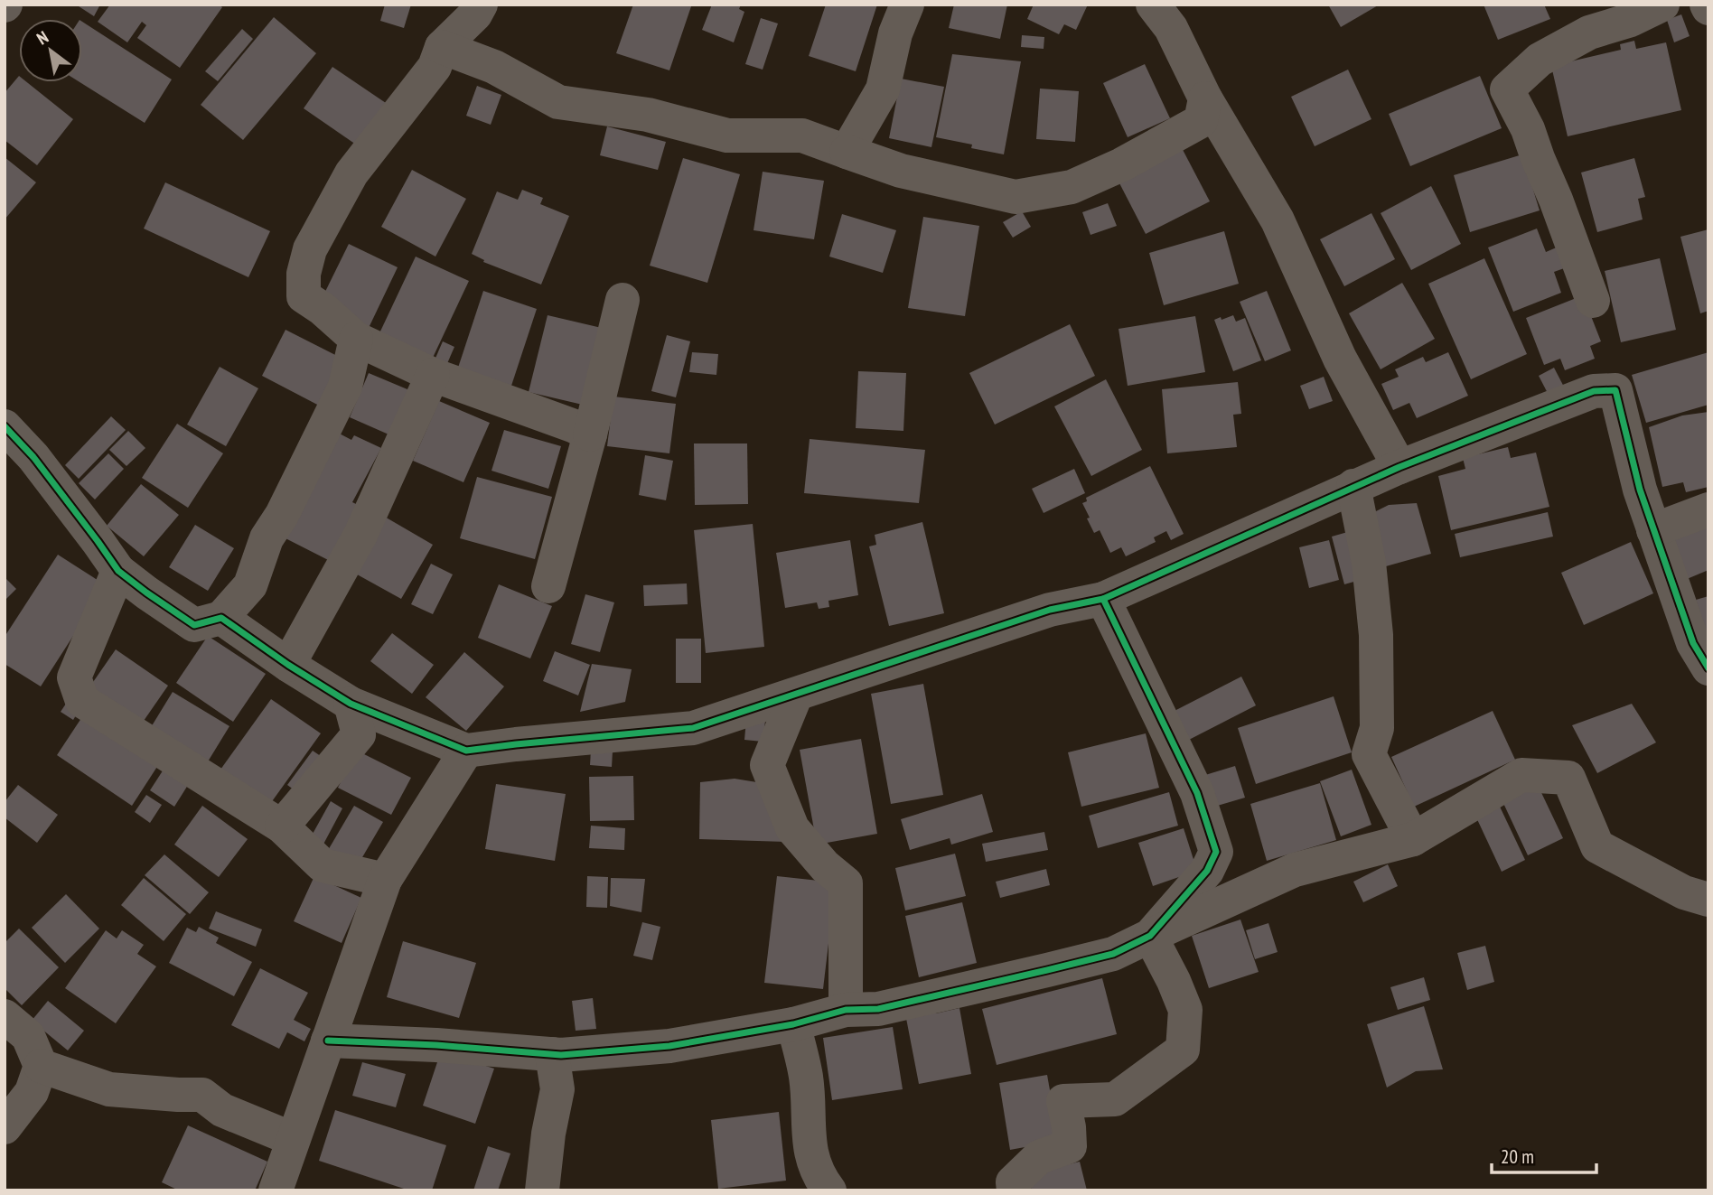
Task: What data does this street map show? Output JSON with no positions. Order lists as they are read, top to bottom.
{
  "scale_bar": "20 m",
  "north": "top left"
}
